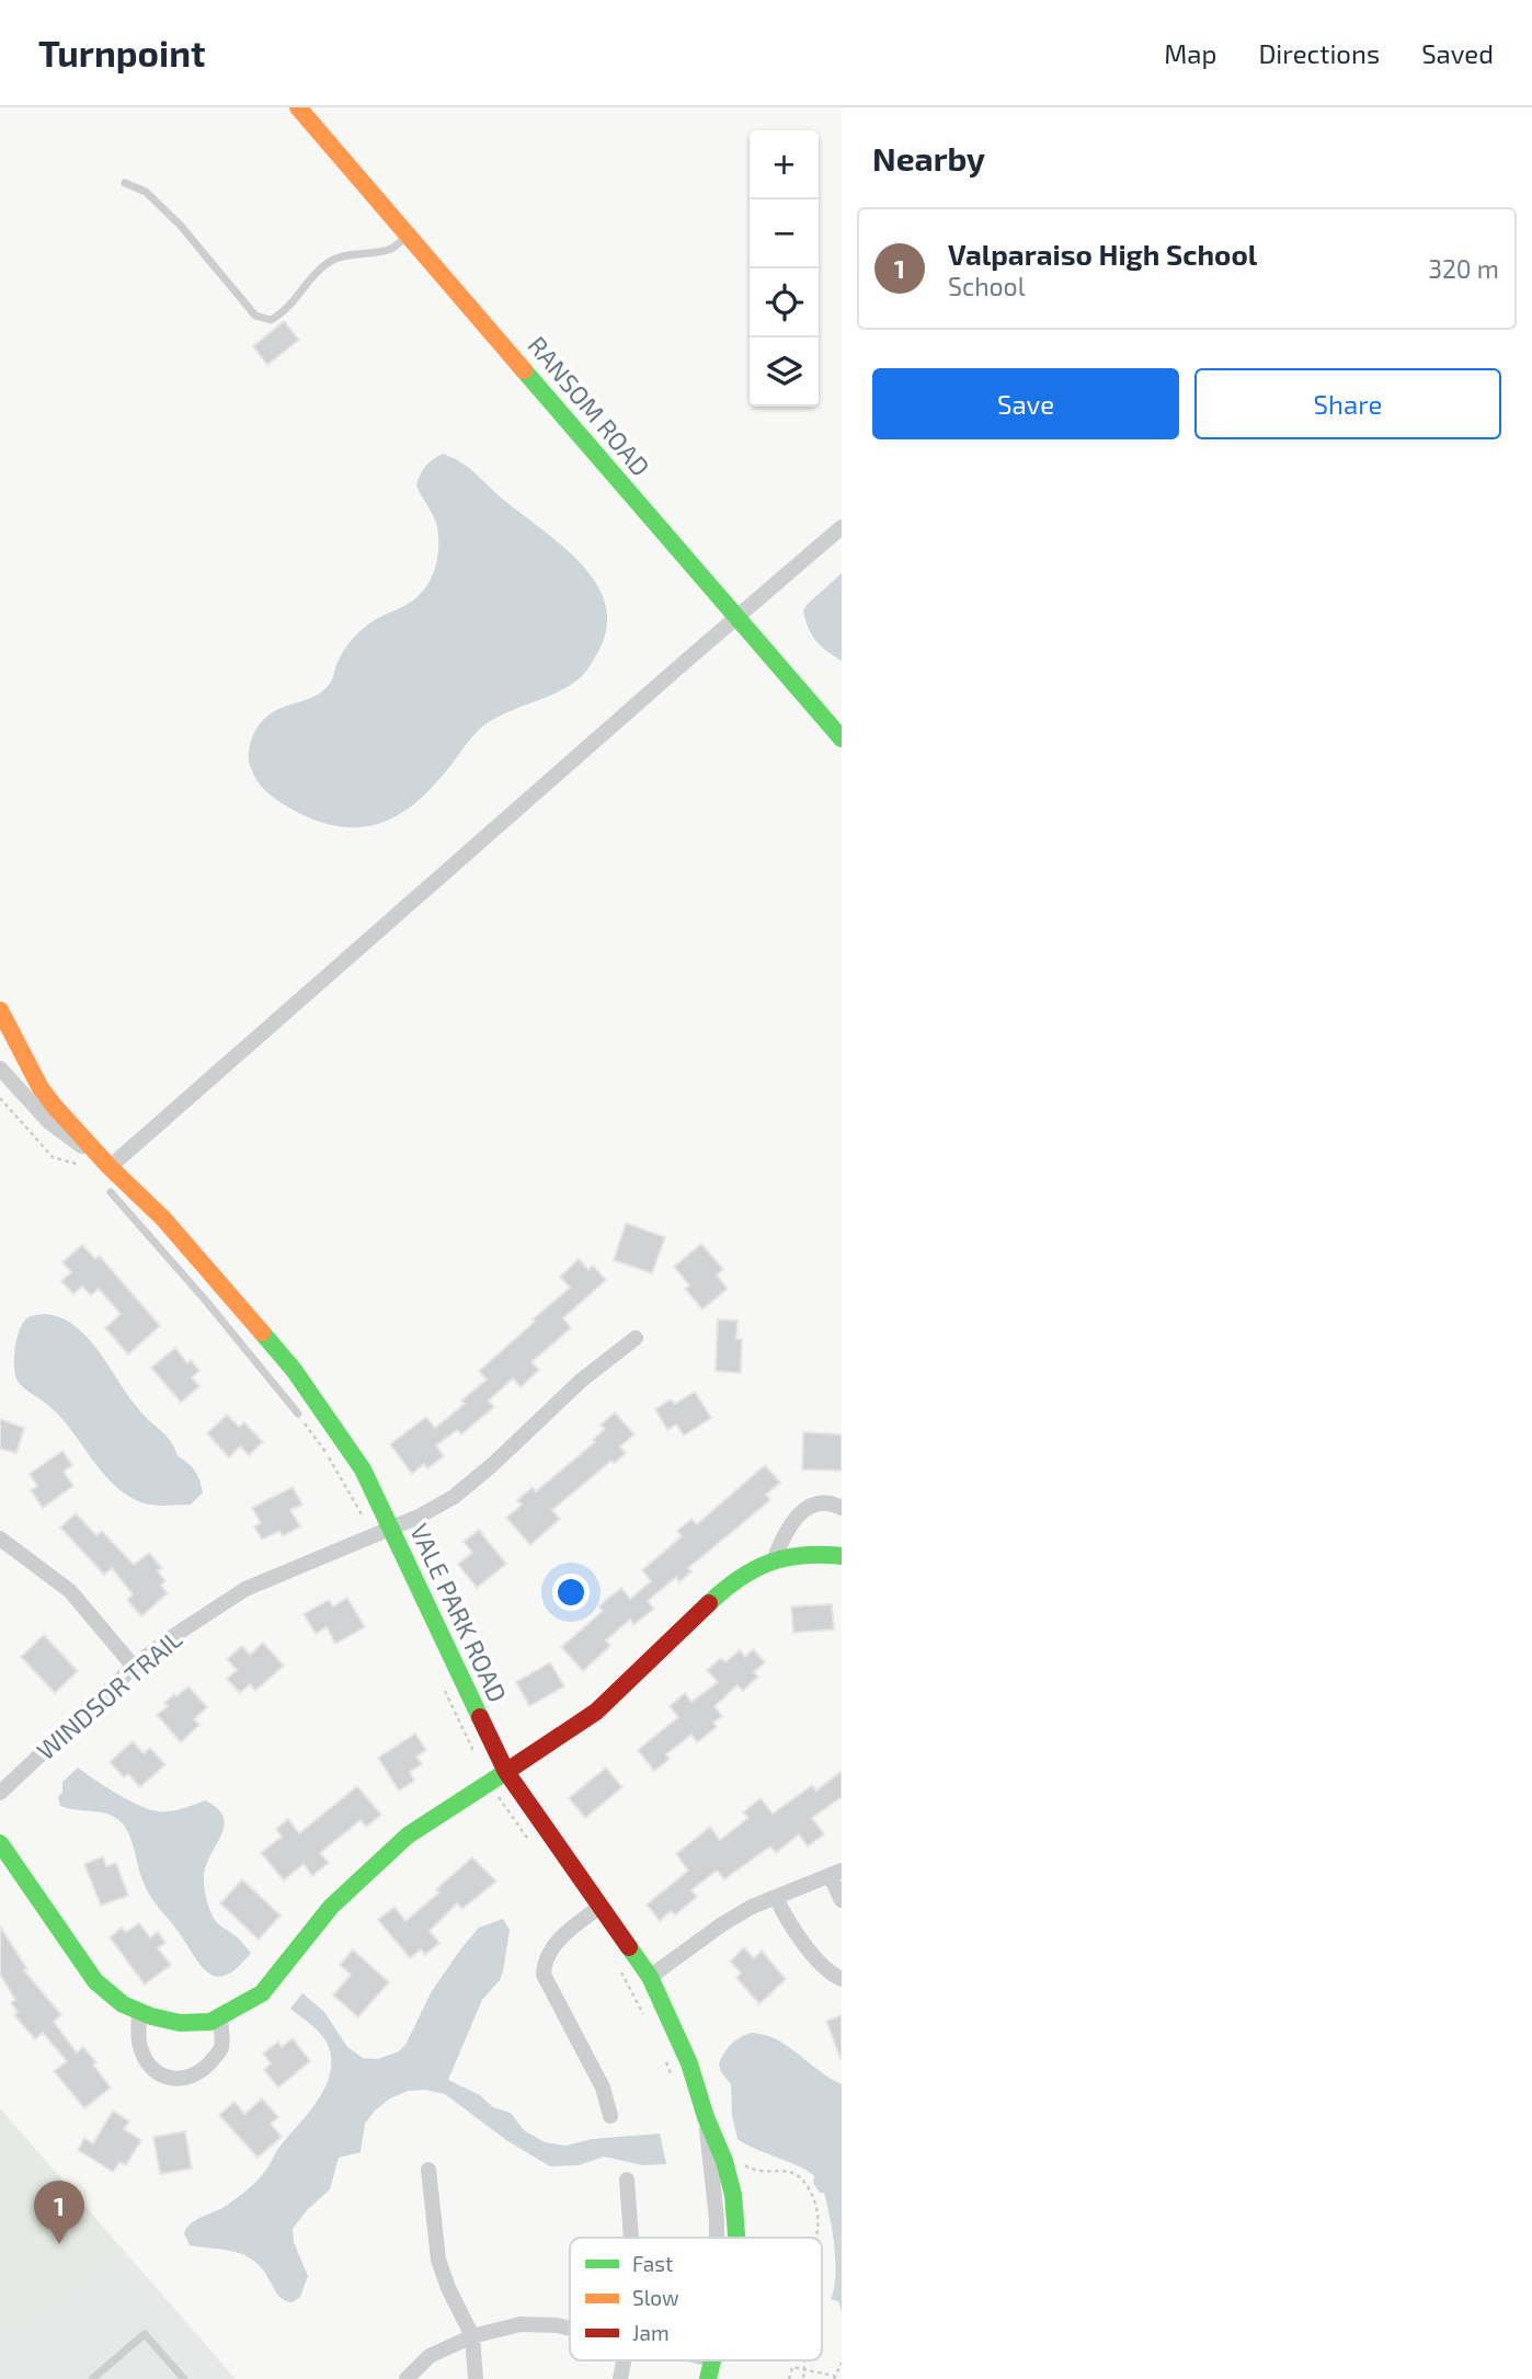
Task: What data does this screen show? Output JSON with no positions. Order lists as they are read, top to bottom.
{
  "streets": {
    "street": ["RANSOM ROAD", "VALE PARK ROAD", "WINDSOR TRAIL"]
  },
  "crossings": [
    ["VALE PARK ROAD", "WINDSOR TRAIL"]
  ],
  "legend": ["Fast", "Slow", "Jam"],
  "page": {
    "header": "Turnpoint",
    "nav": ["Map", "Directions", "Saved"],
    "heading": "Nearby",
    "map_buttons": ["+", "−"],
    "list": [
      {
        "mark": "1",
        "name": "Valparaiso High School",
        "note": "School",
        "value": "320 m"
      }
    ],
    "buttons": ["Save", "Share"],
    "pins": "1"
  }
}
